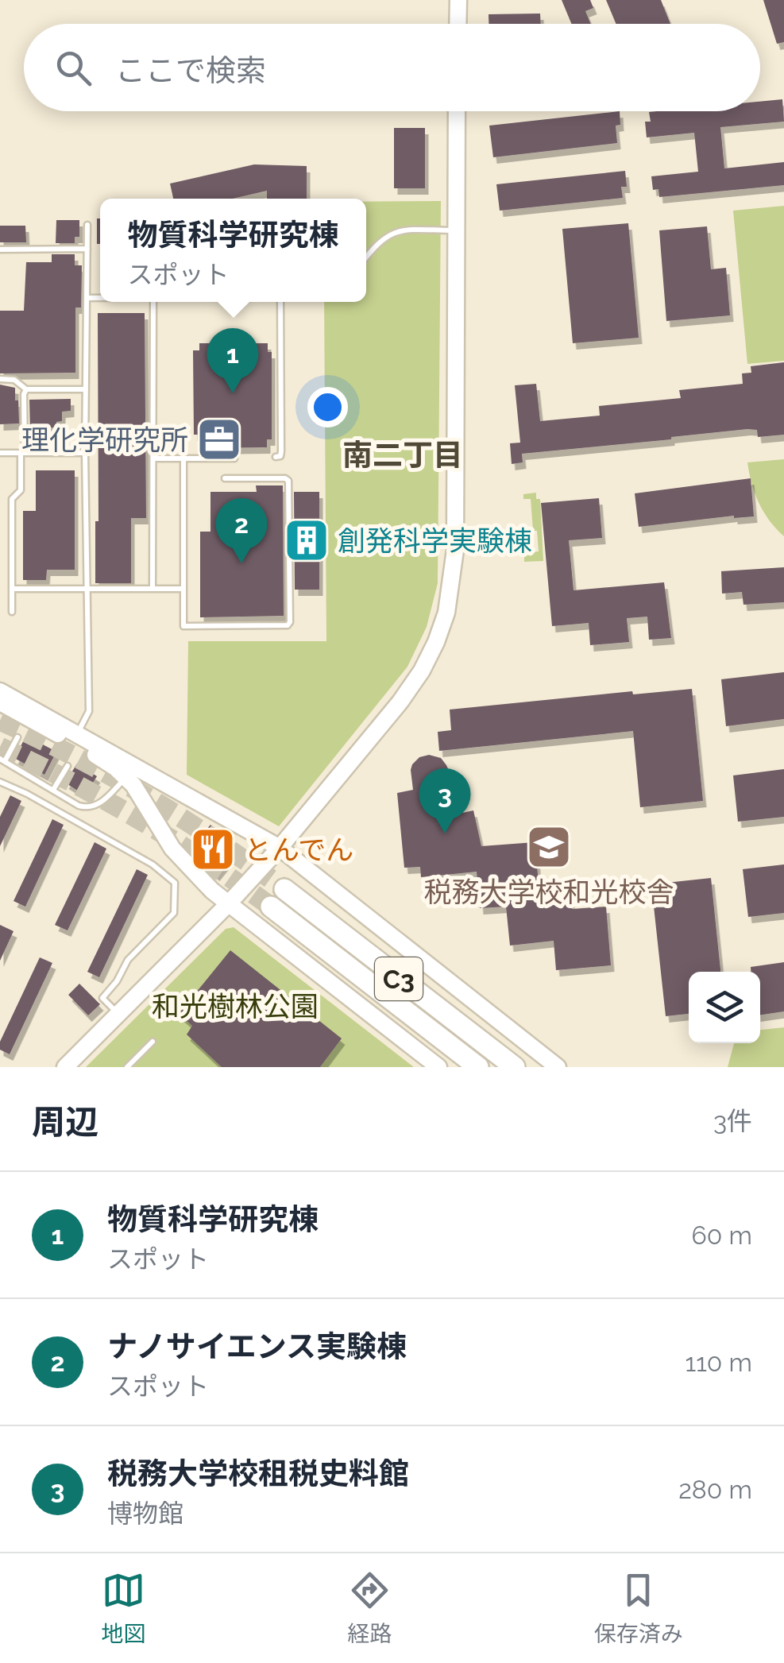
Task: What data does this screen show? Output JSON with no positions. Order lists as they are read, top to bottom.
{
  "streets": {
    "highway": ["C3"]
  },
  "districts": ["南二丁目"],
  "parks": ["和光樹林公園"],
  "places": {
    "office": ["理化学研究所"],
    "building": ["創発科学実験棟"],
    "school or university": ["税務大学校和光校舎"],
    "restaurant": ["とんでん"]
  },
  "page": {
    "search": "ここで検索",
    "popup": ["物質科学研究棟", "スポット"],
    "pins": ["1", "2", "3"],
    "heading": ["周辺", "3件"],
    "list": [
      {
        "mark": "1",
        "name": "物質科学研究棟",
        "note": "スポット",
        "value": "60 m"
      },
      {
        "mark": "2",
        "name": "ナノサイエンス実験棟",
        "note": "スポット",
        "value": "110 m"
      },
      {
        "mark": "3",
        "name": "税務大学校租税史料館",
        "note": "博物館",
        "value": "280 m"
      }
    ],
    "nav": ["地図", "経路", "保存済み"]
  }
}
